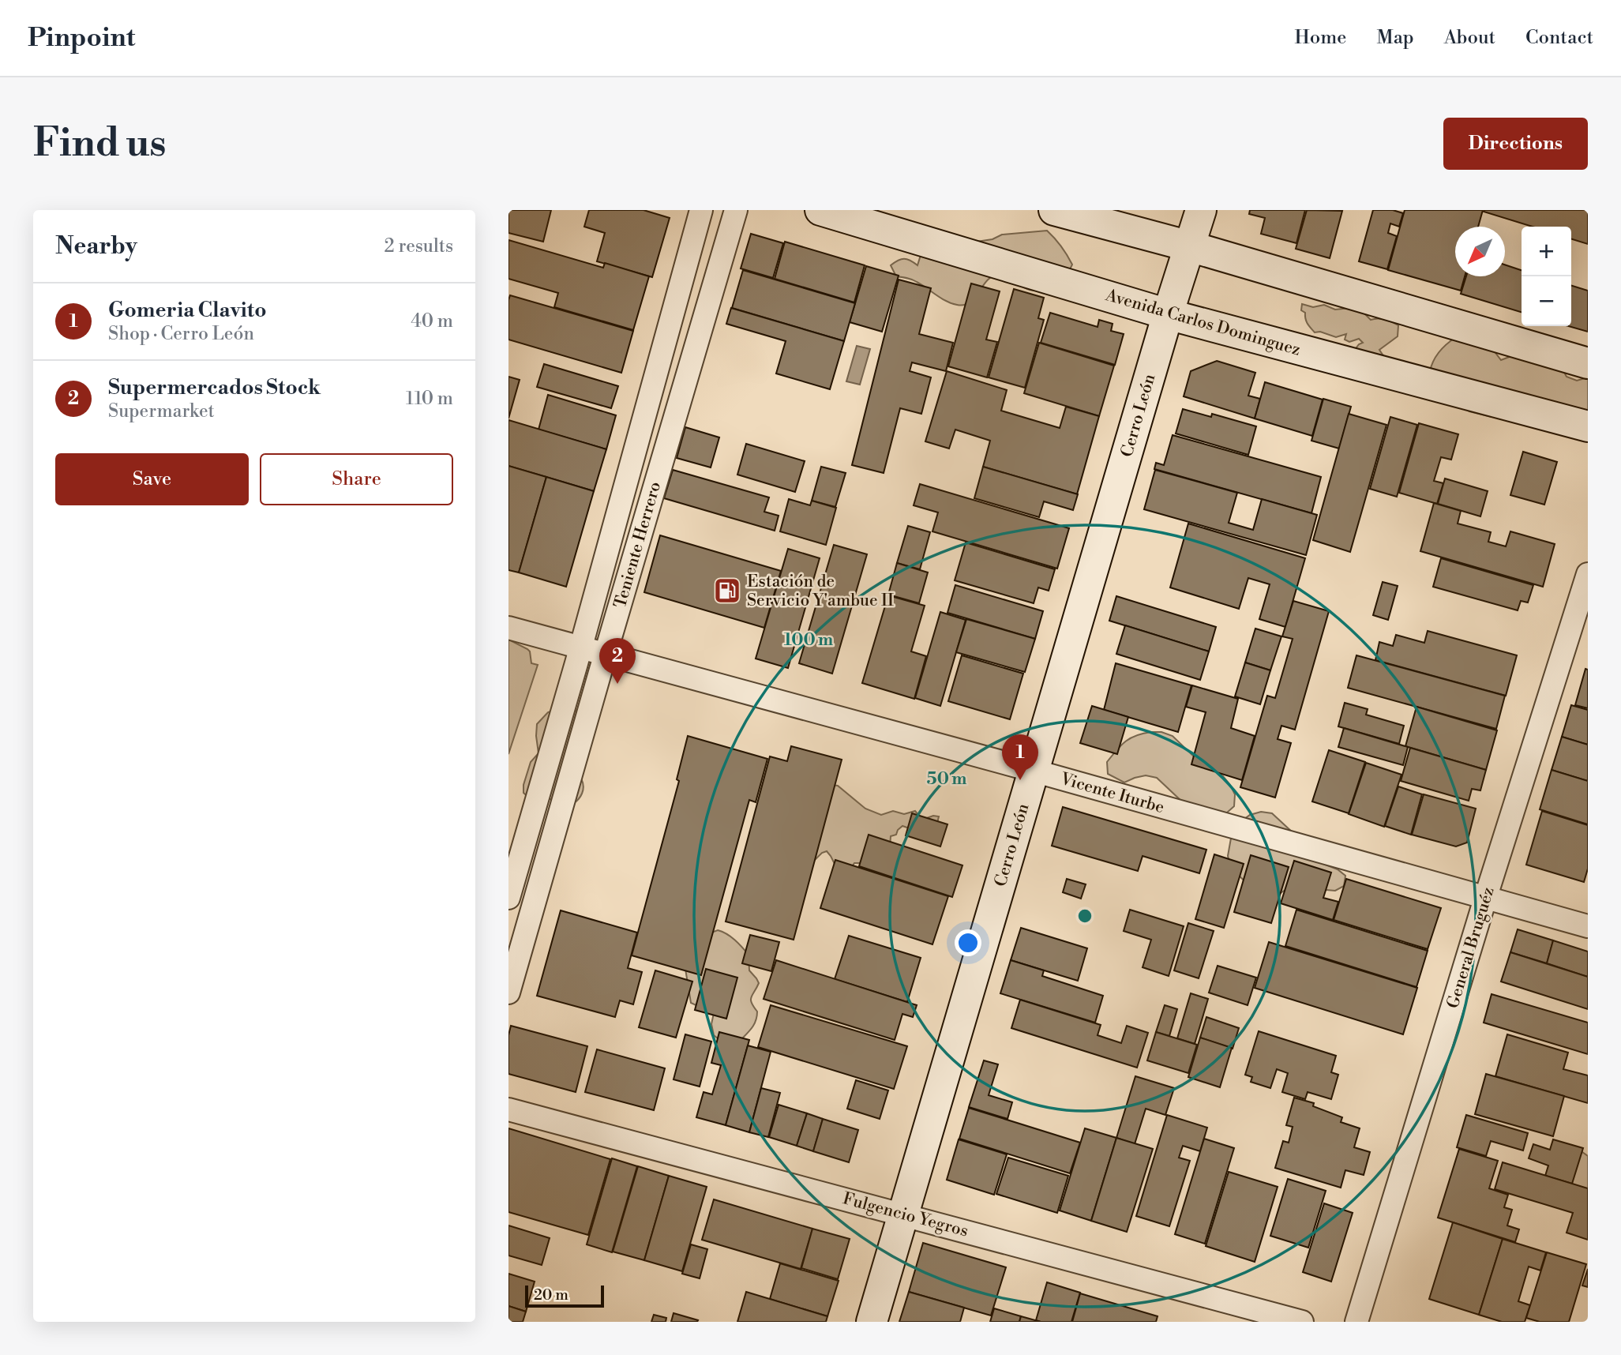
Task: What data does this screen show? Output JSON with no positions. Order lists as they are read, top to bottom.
{
  "streets": {
    "main road": ["Avenida Carlos Dominguez", "Cerro León"],
    "street": [
      "Teniente Herrero",
      "Vicente Iturbe",
      "General Bruguéz",
      "Fulgencio Yegros"
    ]
  },
  "crossings": [
    ["Avenida Carlos Dominguez", "Cerro León"],
    ["Cerro León", "Vicente Iturbe"],
    ["Cerro León", "Fulgencio Yegros"],
    ["Teniente Herrero", "Vicente Iturbe"],
    ["Vicente Iturbe", "General Bruguéz"]
  ],
  "places": {
    "fuel station": ["Estación de Servicio Y'ambue II"]
  },
  "scale_bar": "20 m",
  "north": "bottom left",
  "page": {
    "header": "Pinpoint",
    "nav": [
      "Home",
      "Map",
      "About",
      "Contact"
    ],
    "buttons": [
      "Directions",
      ["Save", "Share"]
    ],
    "title": "Find us",
    "heading": ["Nearby", "2 results"],
    "map_buttons": ["+", "−"],
    "list": [
      {
        "mark": "1",
        "name": "Gomeria Clavito",
        "note": "Shop · Cerro León",
        "value": "40 m"
      },
      {
        "mark": "2",
        "name": "Supermercados Stock",
        "note": "Supermarket",
        "value": "110 m"
      }
    ],
    "pins": ["2", "1"],
    "scale": "20 m"
  },
  "rings": ["100 m", "50 m"]
}
